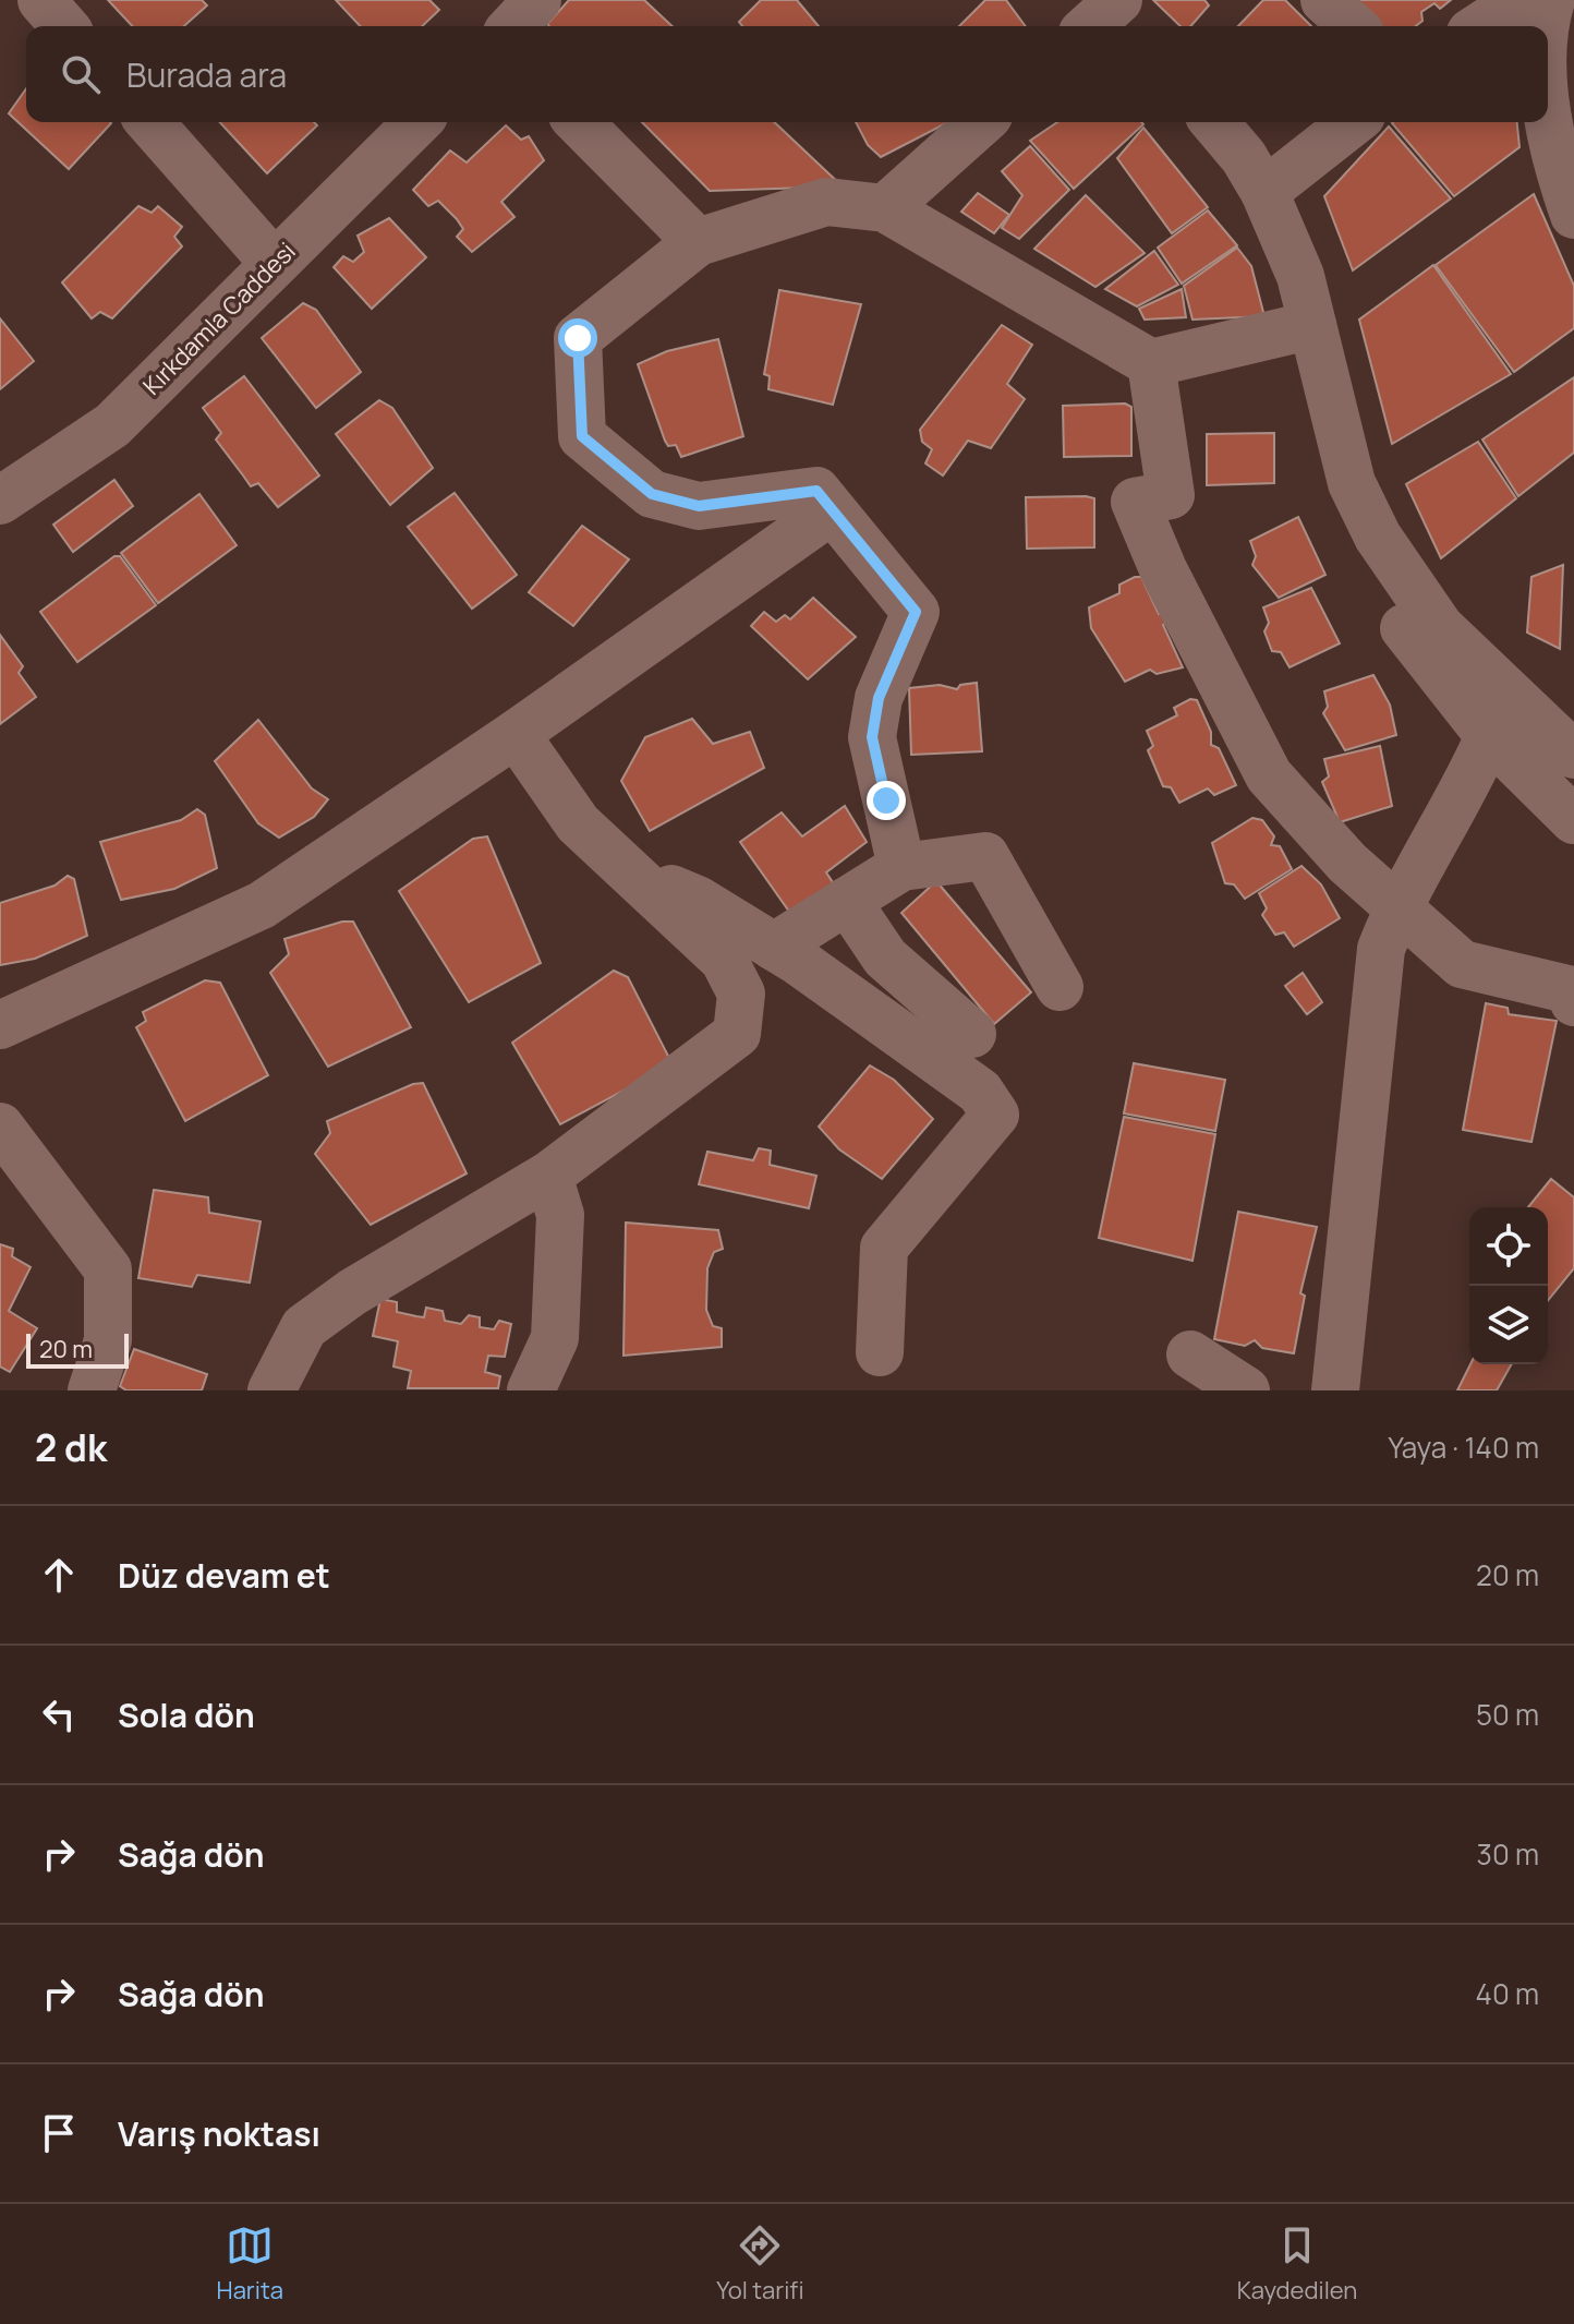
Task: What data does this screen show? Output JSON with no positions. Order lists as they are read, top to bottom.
{
  "streets": {
    "street": ["Kırkdamla Caddesi"]
  },
  "scale_bar": "20 m",
  "page": {
    "search": "Burada ara",
    "scale": "20 m",
    "heading": ["2 dk", "Yaya · 140 m"],
    "list": [
      ["Düz devam et", "20 m"],
      ["Sola dön", "50 m"],
      ["Sağa dön", "30 m"],
      ["Sağa dön", "40 m"],
      "Varış noktası"
    ],
    "nav": ["Harita", "Yol tarifi", "Kaydedilen"]
  }
}
